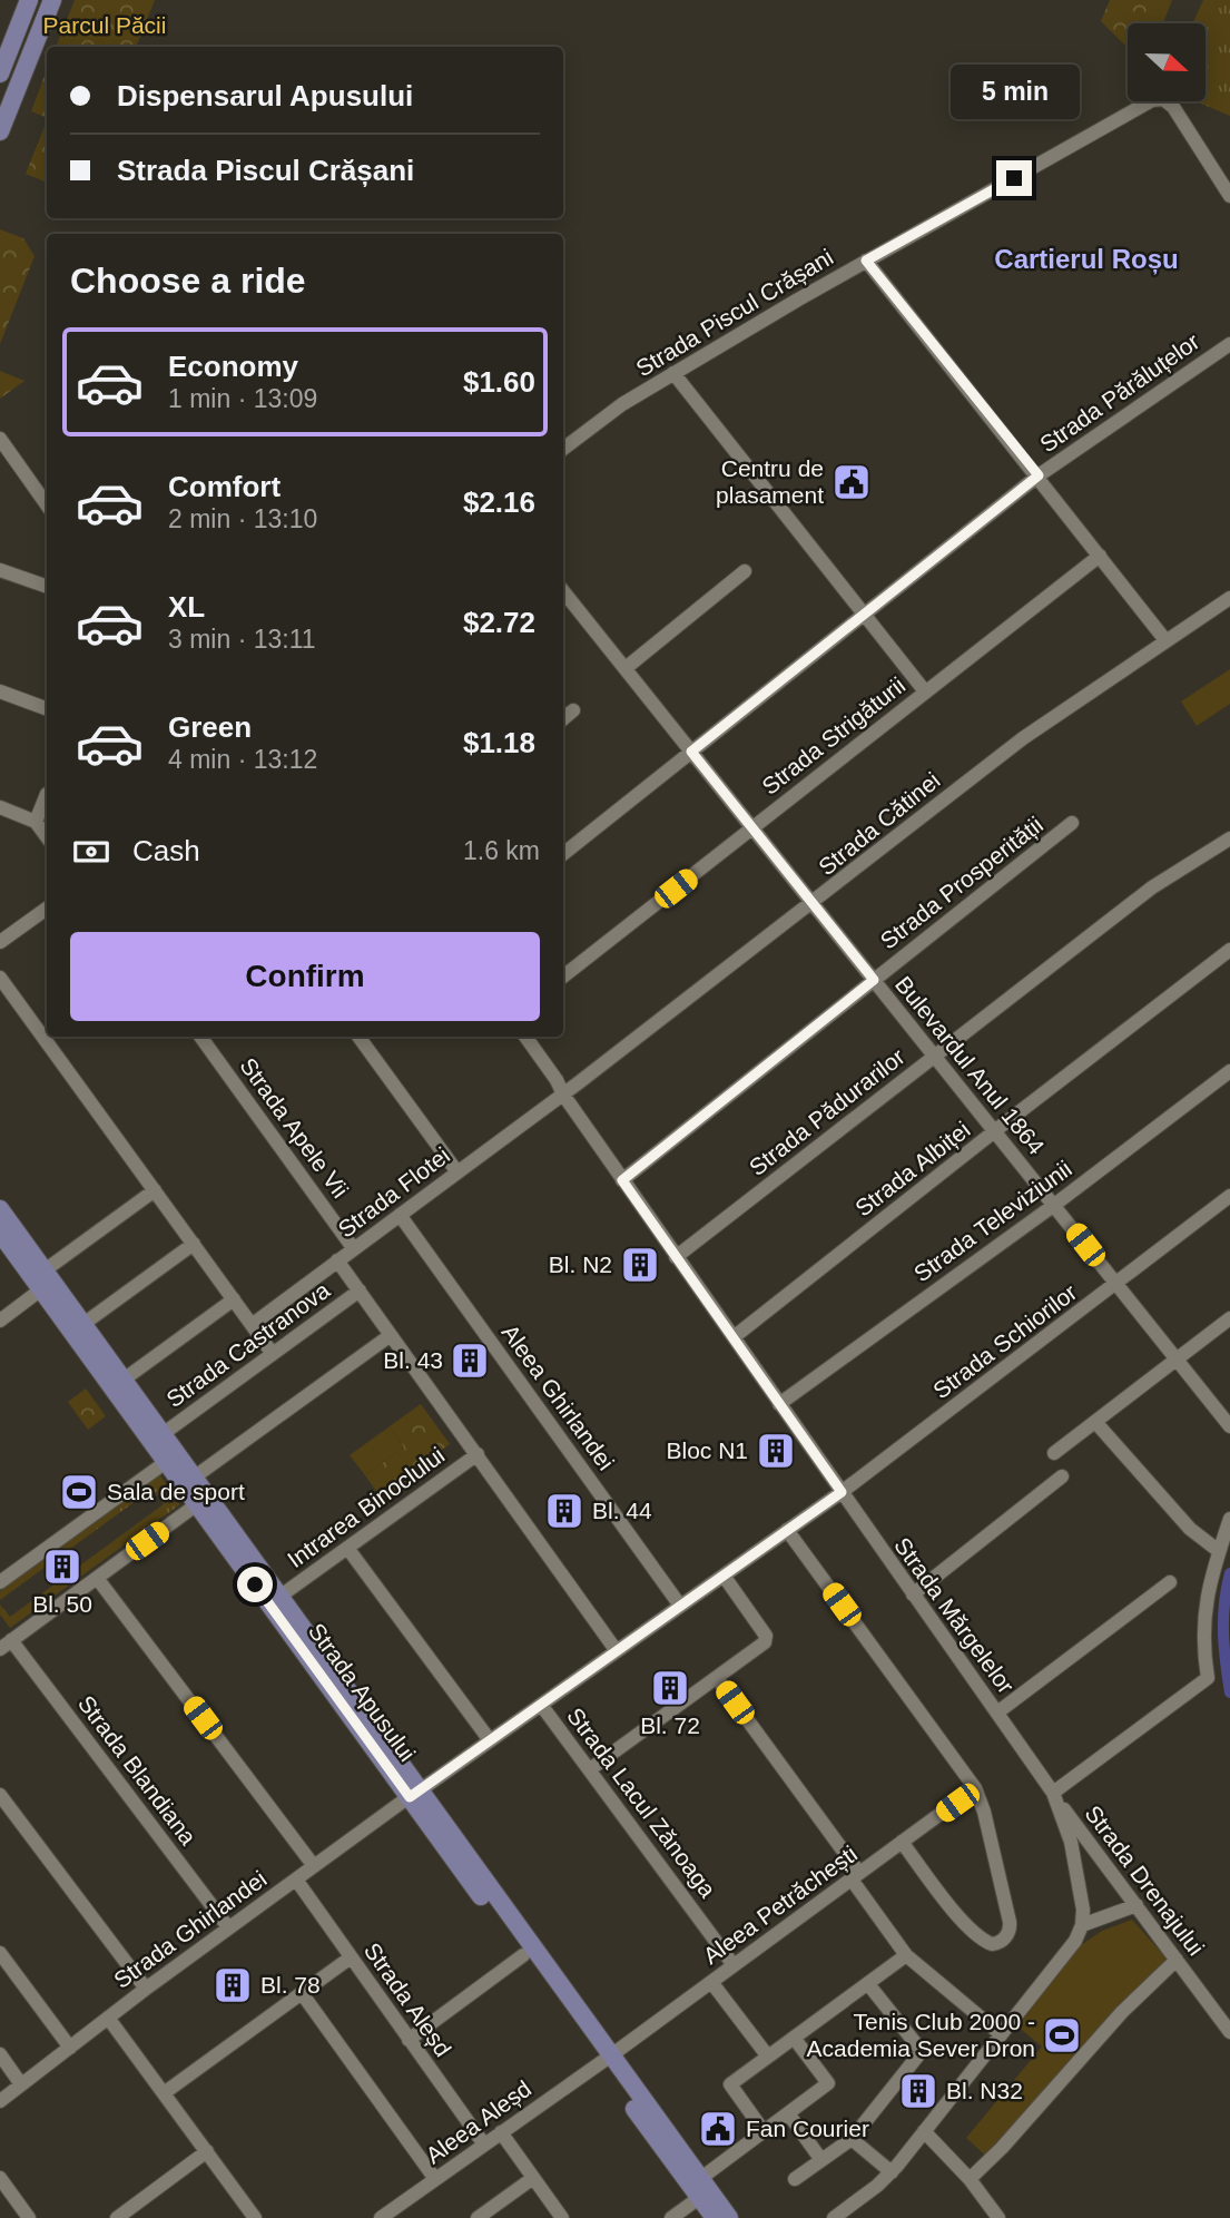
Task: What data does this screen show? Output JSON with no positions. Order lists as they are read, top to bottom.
{
  "streets": {
    "main road": ["Strada Apusului"],
    "street": [
      "Strada Piscul Crășani",
      "Strada Părăluțelor",
      "Strada Strigăturii",
      "Strada Cătinei",
      "Strada Prosperității",
      "Bulevardul Anul 1864",
      "Strada Pădurarilor",
      "Strada Apele Vii",
      "Strada Albiței",
      "Strada Flotei",
      "Strada Televiziunii",
      "Strada Schiorilor",
      "Strada Castranova",
      "Aleea Ghirlandei",
      "Intrarea Binoclului",
      "Strada Mărgelelor",
      "Strada Blandiana",
      "Strada Lacul Zănoaga",
      "Strada Drenajului",
      "Aleea Petrăchești",
      "Strada Ghirlandei",
      "Strada Aleșd",
      "Aleea Aleșd"
    ]
  },
  "crossings": [
    ["Strada Părăluțelor", "Bulevardul Anul 1864"],
    ["Strada Strigăturii", "Bulevardul Anul 1864"],
    ["Strada Cătinei", "Bulevardul Anul 1864"],
    ["Strada Cătinei", "Strada Flotei"],
    ["Strada Cătinei", "Strada Mărgelelor"],
    ["Strada Prosperității", "Bulevardul Anul 1864"],
    ["Strada Prosperității", "Strada Mărgelelor"],
    ["Bulevardul Anul 1864", "Strada Pădurarilor"],
    ["Bulevardul Anul 1864", "Strada Albiței"],
    ["Bulevardul Anul 1864", "Strada Televiziunii"],
    ["Bulevardul Anul 1864", "Strada Schiorilor"],
    ["Strada Pădurarilor", "Strada Mărgelelor"],
    ["Strada Apele Vii", "Strada Flotei"],
    ["Strada Albiței", "Strada Mărgelelor"],
    ["Strada Flotei", "Strada Castranova"],
    ["Strada Flotei", "Aleea Ghirlandei"],
    ["Strada Flotei", "Strada Mărgelelor"],
    ["Strada Televiziunii", "Strada Mărgelelor"],
    ["Strada Schiorilor", "Strada Mărgelelor"],
    ["Strada Schiorilor", "Strada Ghirlandei"],
    ["Strada Castranova", "Strada Apusului"],
    ["Aleea Ghirlandei", "Strada Ghirlandei"],
    ["Intrarea Binoclului", "Strada Apusului"],
    ["Strada Mărgelelor", "Strada Drenajului"],
    ["Strada Mărgelelor", "Strada Ghirlandei"],
    ["Strada Apusului", "Aleea Petrăchești"],
    ["Strada Apusului", "Strada Ghirlandei"],
    ["Strada Apusului", "Aleea Aleșd"],
    ["Strada Blandiana", "Strada Ghirlandei"],
    ["Strada Lacul Zănoaga", "Aleea Petrăchești"],
    ["Strada Lacul Zănoaga", "Strada Ghirlandei"],
    ["Aleea Petrăchești", "Aleea Aleșd"],
    ["Strada Ghirlandei", "Strada Aleșd"],
    ["Strada Aleșd", "Aleea Aleșd"]
  ],
  "districts": ["Cartierul Roșu"],
  "parks": ["Parcul Păcii"],
  "places": {
    "public building": ["Centru de plasament", "Fan Courier"],
    "building": [
      "Bl. N2",
      "Bl. 43",
      "Bloc N1",
      "Bl. 44",
      "Bl. 50",
      "Bl. 72",
      "Bl. 78",
      "Bl. N32"
    ],
    "sports": ["Sala de sport", "Tenis Club 2000 - Academia Sever Dron"]
  },
  "north": "right",
  "page": {
    "banner": ["Dispensarul Apusului", "Strada Piscul Crășani"],
    "bubble": "5 min",
    "heading": "Choose a ride",
    "list": [
      {
        "name": "Economy",
        "note": "1 min · 13:09",
        "value": "$1.60"
      },
      {
        "name": "Comfort",
        "note": "2 min · 13:10",
        "value": "$2.16"
      },
      {
        "name": "XL",
        "note": "3 min · 13:11",
        "value": "$2.72"
      },
      {
        "name": "Green",
        "note": "4 min · 13:12",
        "value": "$1.18"
      }
    ],
    "pay": ["Cash", "1.6 km"],
    "buttons": "Confirm"
  }
}
